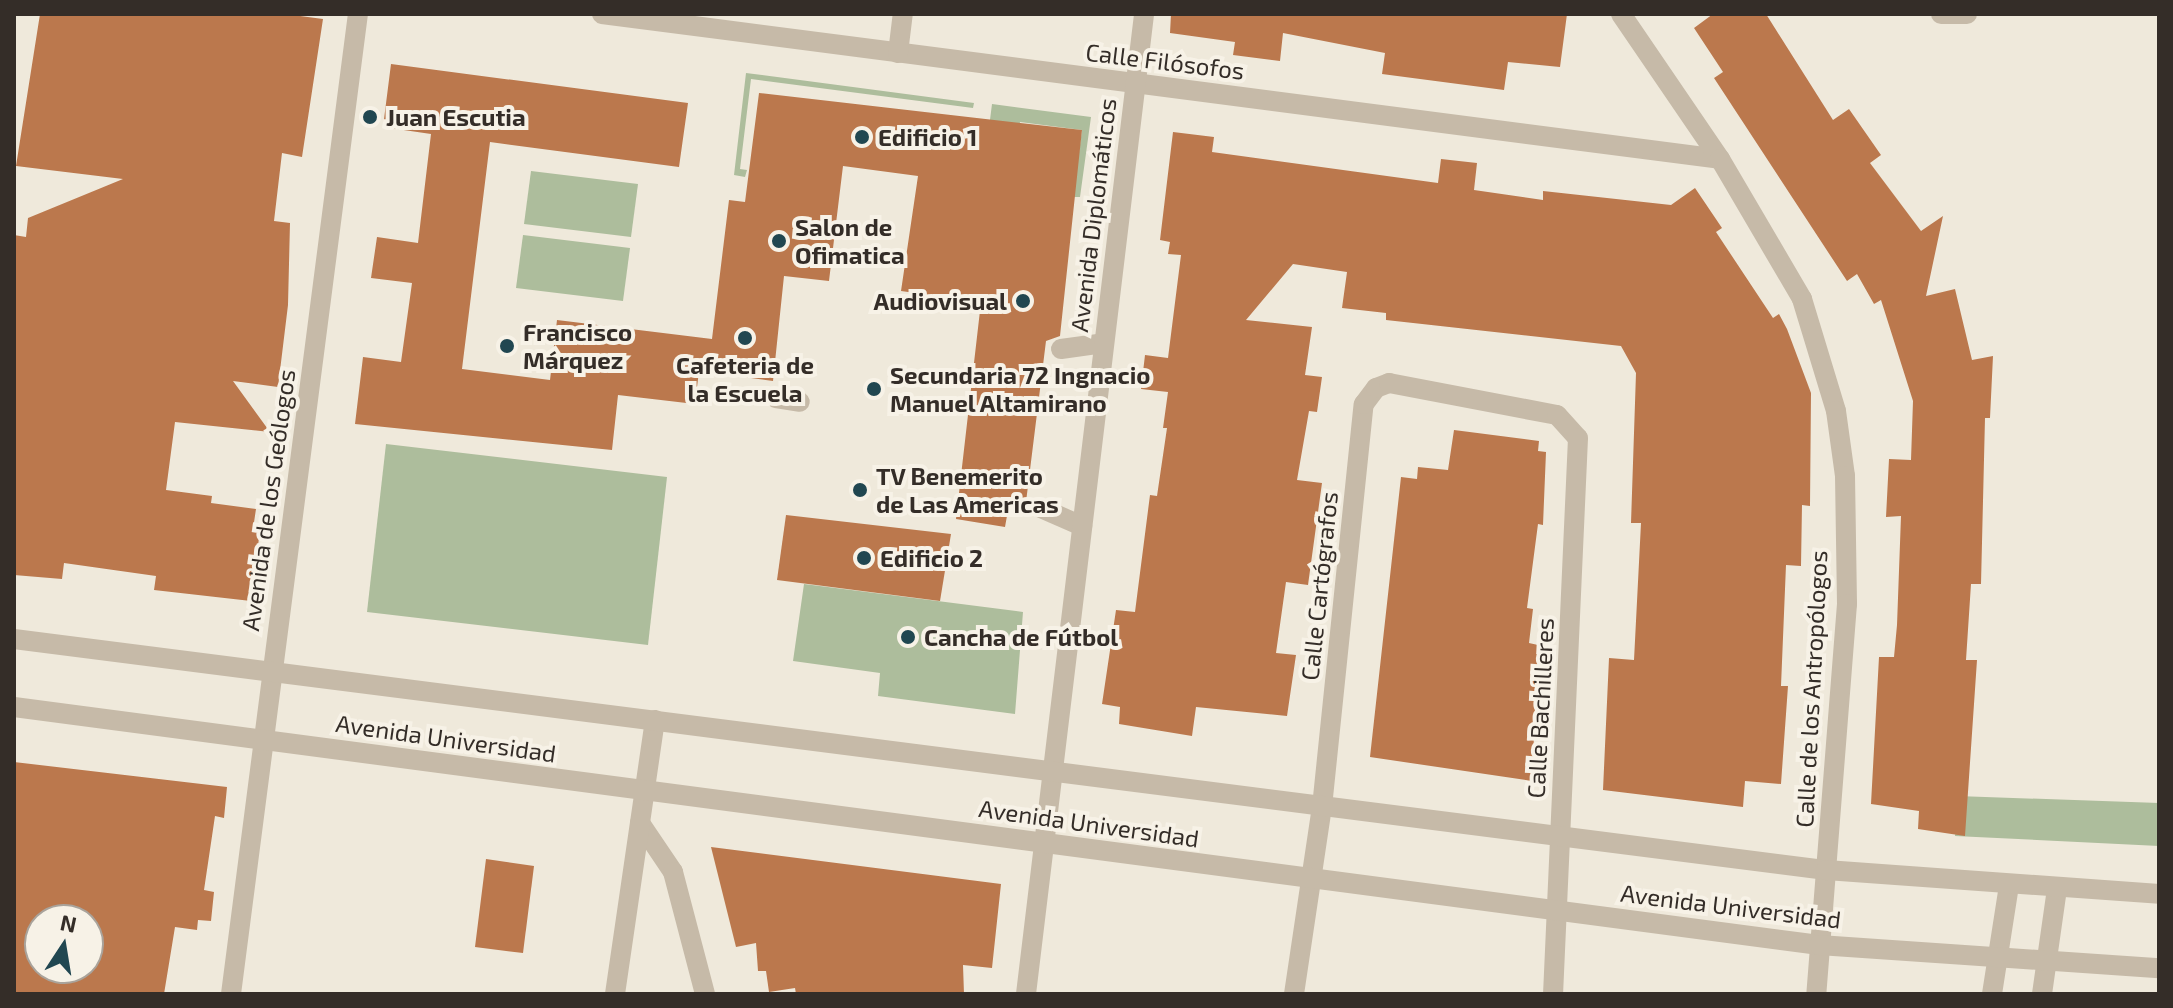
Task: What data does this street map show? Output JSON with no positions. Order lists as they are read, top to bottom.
{
  "streets": {
    "street": [
      "Calle Filósofos",
      "Avenida Diplomáticos",
      "Avenida de los Geólogos",
      "Calle Cartógrafos",
      "Calle de los Antropólogos",
      "Calle Bachilleres",
      "Avenida Universidad"
    ]
  },
  "crossings": [
    ["Calle Filósofos", "Avenida Diplomáticos"],
    ["Calle Filósofos", "Calle de los Antropólogos"],
    ["Avenida Diplomáticos", "Avenida Universidad"],
    ["Avenida de los Geólogos", "Avenida Universidad"],
    ["Calle Cartógrafos", "Calle Bachilleres"],
    ["Calle Cartógrafos", "Avenida Universidad"],
    ["Calle de los Antropólogos", "Avenida Universidad"],
    ["Calle Bachilleres", "Avenida Universidad"]
  ],
  "places": [
    "Juan Escutia",
    "Edificio 1",
    "Salon de Ofimatica",
    "Audiovisual",
    "Cafeteria de la Escuela",
    "Francisco Márquez",
    "Secundaria 72 Ingnacio Manuel Altamirano",
    "TV Benemerito de Las Americas",
    "Edificio 2",
    "Cancha de Fútbol"
  ],
  "north": "top"
}
